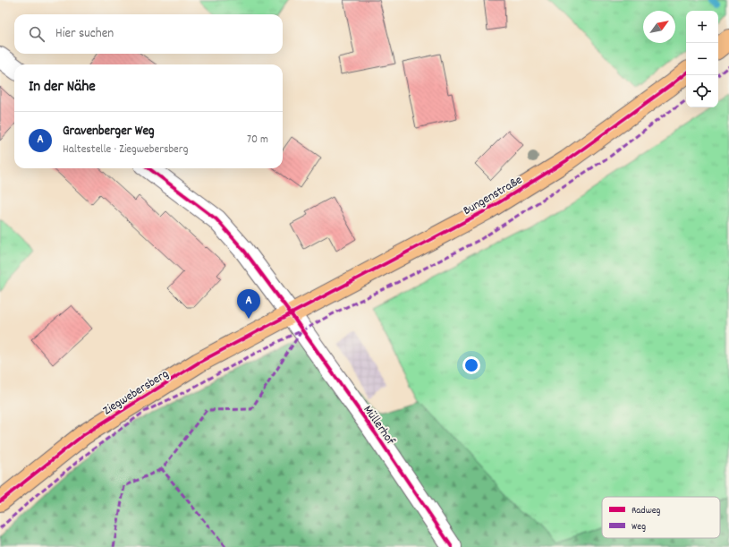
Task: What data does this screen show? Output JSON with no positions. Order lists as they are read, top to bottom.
{
  "streets": {
    "main road": ["Bungenstraße", "Ziegwebersberg"],
    "street": ["Müllerhof"]
  },
  "crossings": [
    ["Bungenstraße", "Ziegwebersberg"],
    ["Bungenstraße", "Müllerhof"],
    ["Ziegwebersberg", "Müllerhof"]
  ],
  "legend": ["Radweg", "Weg"],
  "north": "top right",
  "page": {
    "map_buttons": ["+", "−"],
    "search": "Hier suchen",
    "heading": "In der Nähe",
    "list": [
      {
        "mark": "A",
        "name": "Gravenberger Weg",
        "note": "Haltestelle · Ziegwebersberg",
        "value": "70 m"
      }
    ],
    "pins": "A"
  }
}
